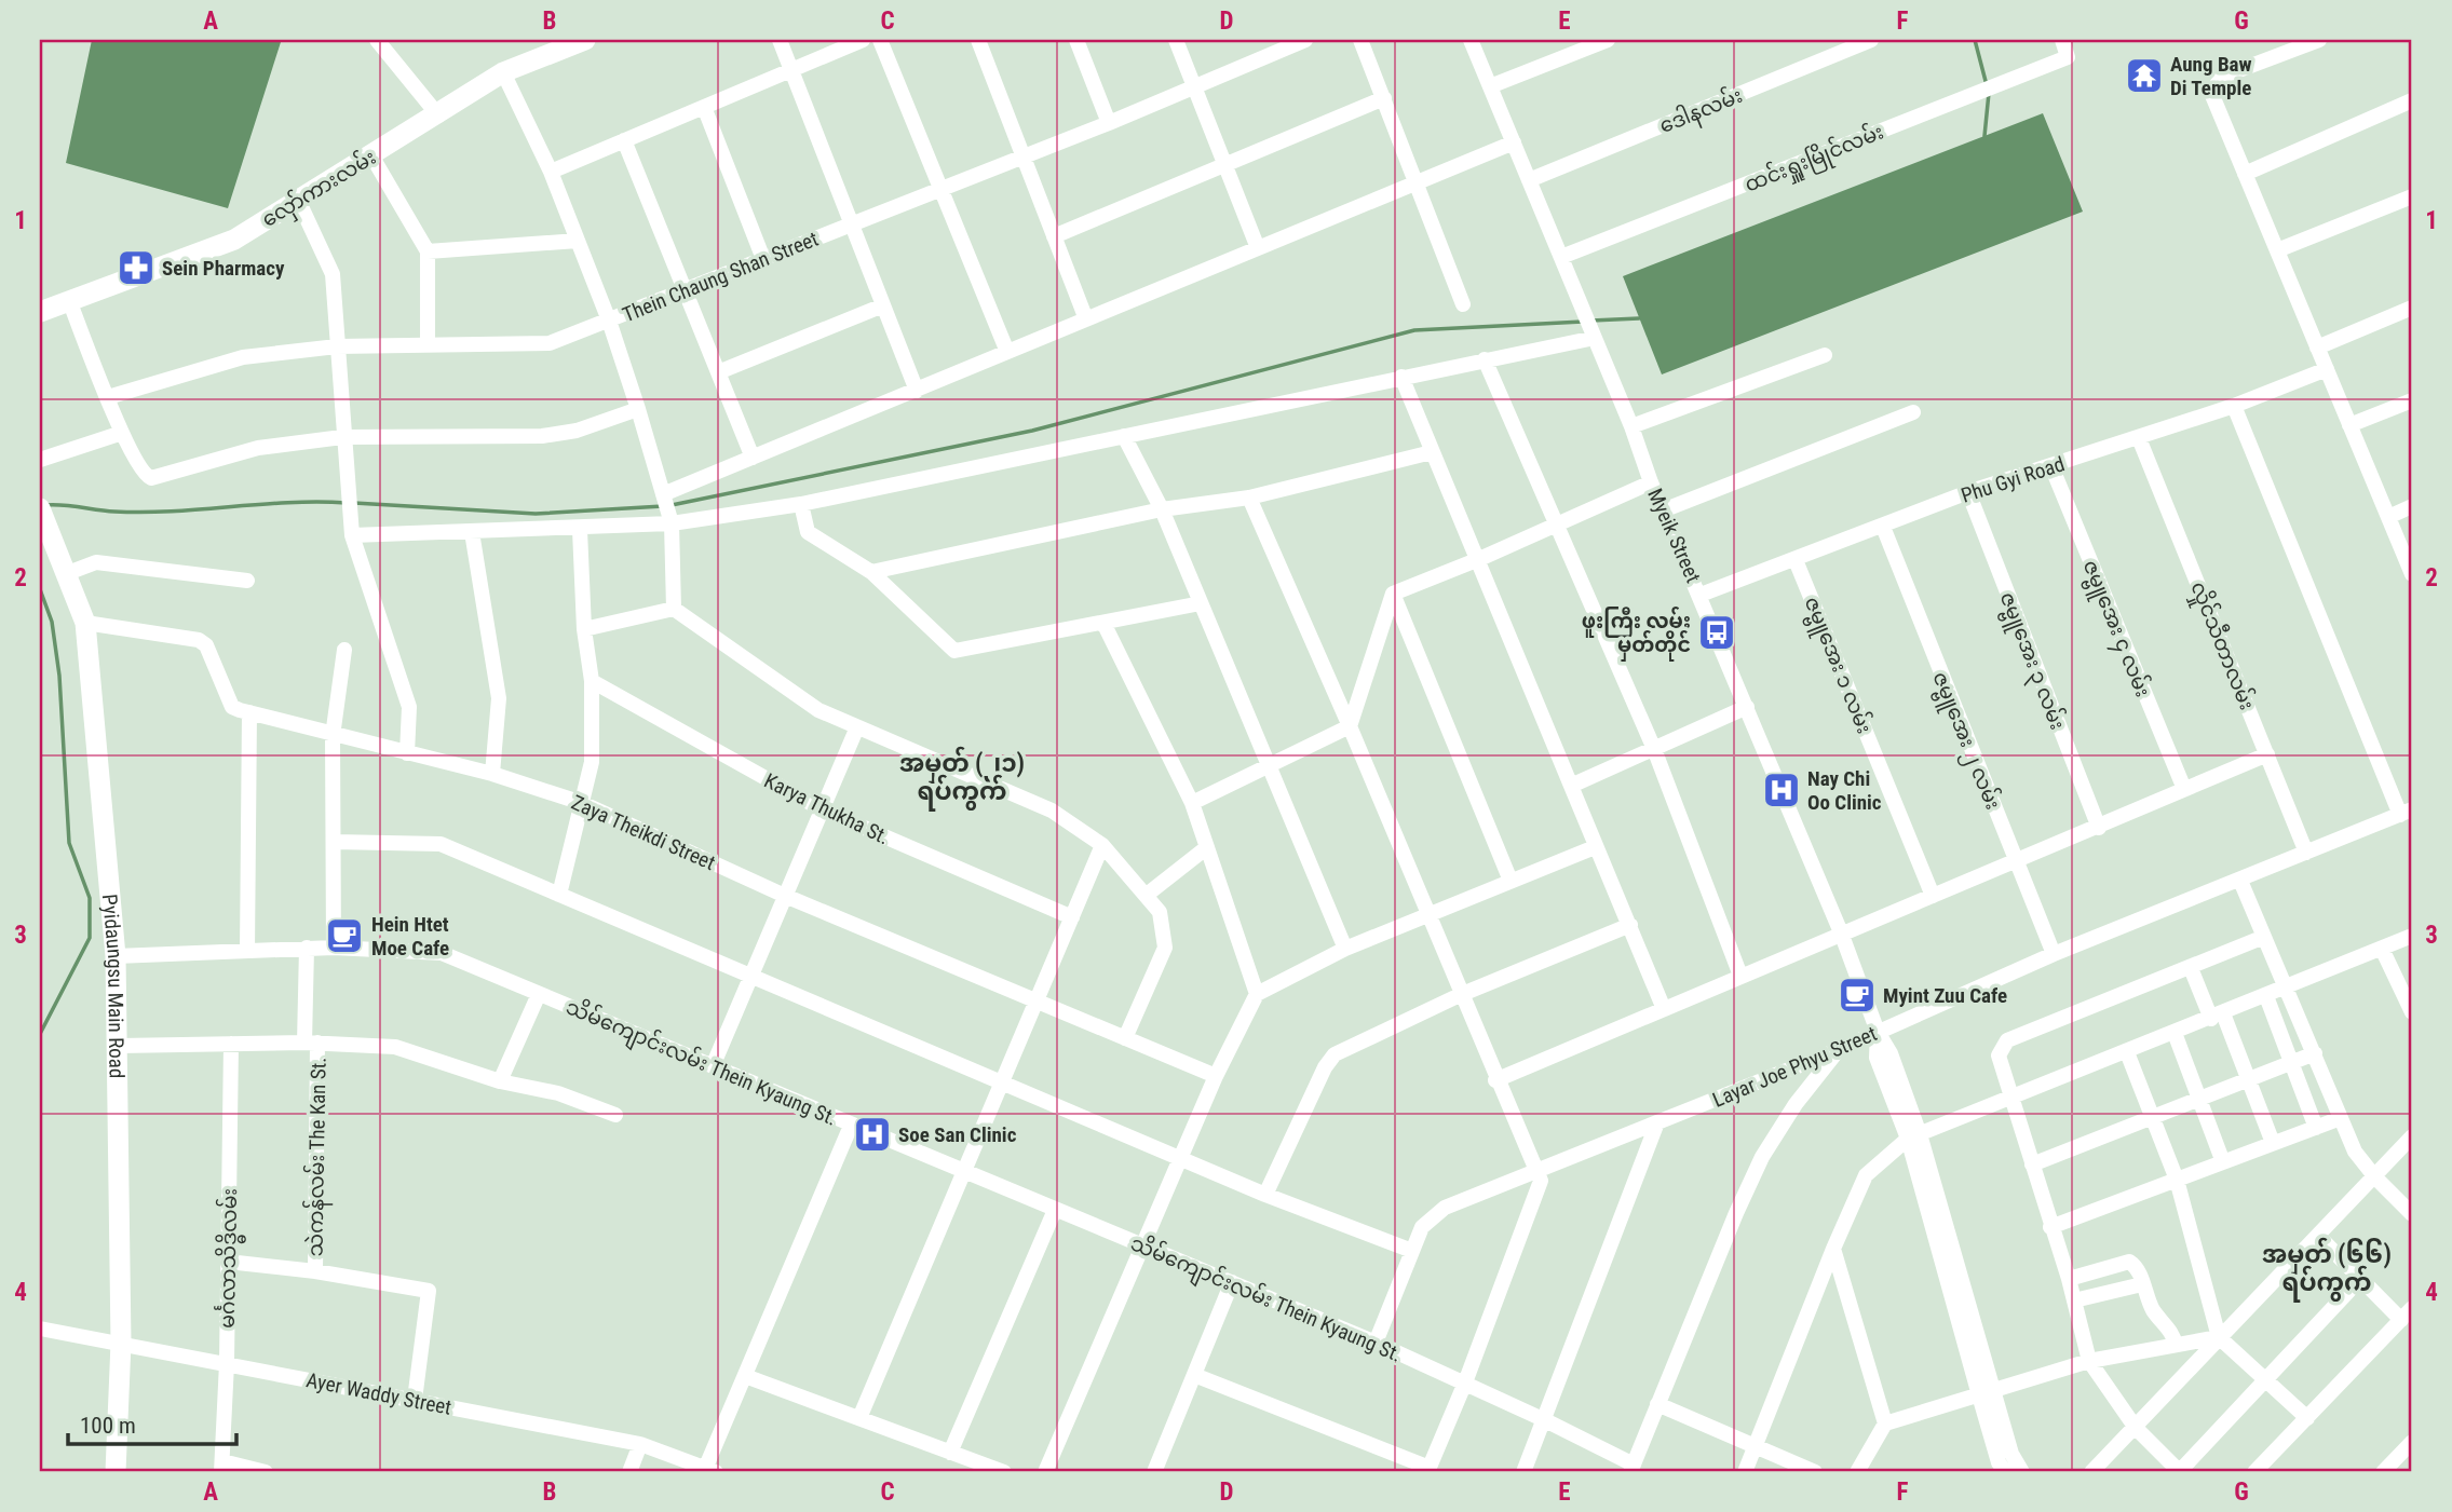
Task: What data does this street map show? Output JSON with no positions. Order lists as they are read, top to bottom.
{
  "streets": {
    "main road": ["လှော်ကားလမ်း", "Pyidaungsu Main Road"],
    "street": [
      "ဒေါနလမ်း",
      "ထင်းရှူးမြိုင်လမ်း",
      "Thein Chaung Shan Street",
      "Phu Gyi Road",
      "Myeik Street",
      "ဇမ္ဗူအေး ၄ လမ်း",
      "လှိုင်သီတာလမ်း",
      "ဇမ္ဗူအေး ၃ လမ်း",
      "ဇမ္ဗူအေး ၁ လမ်း",
      "ဇမ္ဗူအေး ၂ လမ်း",
      "Karya Thukha St.",
      "Zaya Theikdi Street",
      "သိမ်ကျောင်းလမ်း Thein Kyaung St.",
      "Layar Joe Phyu Street",
      "သဲကန်လမ်း The Kan St.",
      "မင်္ဂလာသိဒ္ဓိလမ်း",
      "Ayer Waddy Street"
    ]
  },
  "crossings": [
    ["ဒေါနလမ်း", "Myeik Street"],
    ["ထင်းရှူးမြိုင်လမ်း", "Myeik Street"],
    ["Phu Gyi Road", "Myeik Street"],
    ["Phu Gyi Road", "ဇမ္ဗူအေး ၄ လမ်း"],
    ["Phu Gyi Road", "လှိုင်သီတာလမ်း"],
    ["Phu Gyi Road", "ဇမ္ဗူအေး ၃ လမ်း"],
    ["Phu Gyi Road", "ဇမ္ဗူအေး ၁ လမ်း"],
    ["Phu Gyi Road", "ဇမ္ဗူအေး ၂ လမ်း"],
    ["Myeik Street", "Layar Joe Phyu Street"],
    ["လှိုင်သီတာလမ်း", "Layar Joe Phyu Street"],
    ["ဇမ္ဗူအေး ၂ လမ်း", "Layar Joe Phyu Street"],
    ["Zaya Theikdi Street", "Pyidaungsu Main Road"],
    ["Pyidaungsu Main Road", "သိမ်ကျောင်းလမ်း Thein Kyaung St."],
    ["Pyidaungsu Main Road", "Ayer Waddy Street"],
    ["သိမ်ကျောင်းလမ်း Thein Kyaung St.", "Layar Joe Phyu Street"],
    ["သိမ်ကျောင်းလမ်း Thein Kyaung St.", "သဲကန်လမ်း The Kan St."],
    ["မင်္ဂလာသိဒ္ဓိလမ်း", "Ayer Waddy Street"]
  ],
  "districts": ["အမှတ် (၂၁) ရပ်ကွက်", "အမှတ် (၆၆) ရပ်ကွက်"],
  "places": {
    "temple": ["Aung Baw Di Temple"],
    "pharmacy": ["Sein Pharmacy"],
    "bus stop": ["ဖူးကြီး လမ်း မှတ်တိုင်"],
    "hospital": ["Nay Chi Oo Clinic", "Soe San Clinic"],
    "cafe": ["Hein Htet Moe Cafe", "Myint Zuu Cafe"]
  },
  "scale_bar": "100 m",
  "grid": {
    "columns": [
      "A",
      "B",
      "C",
      "D",
      "E",
      "F",
      "G"
    ],
    "rows": [
      "1",
      "2",
      "3",
      "4"
    ]
  }
}
